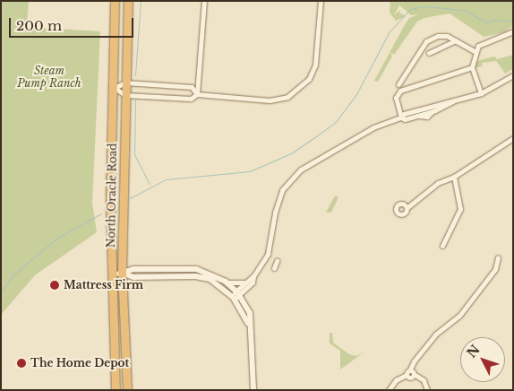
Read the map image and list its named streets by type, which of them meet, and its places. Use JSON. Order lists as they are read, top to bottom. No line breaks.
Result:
{"streets":{"highway":["North Oracle Road"]},"parks":["Steam Pump Ranch"],"places":["Mattress Firm","The Home Depot"],"scale_bar":"200 m","north":"top left"}
